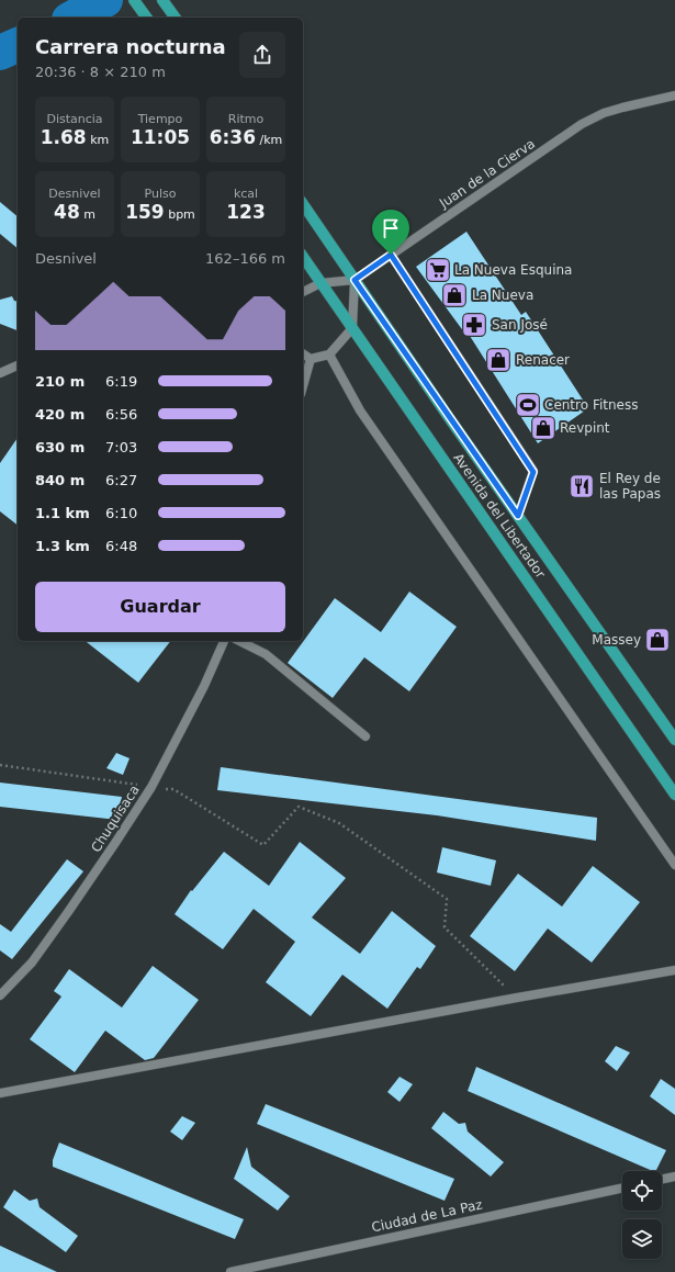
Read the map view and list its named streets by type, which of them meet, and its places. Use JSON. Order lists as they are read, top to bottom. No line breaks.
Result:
{"streets":{"main road":["Avenida del Libertador"],"street":["Juan de la Cierva","Chuquisaca","Ciudad de La Paz"]},"crossings":[["Juan de la Cierva","Avenida del Libertador"]],"places":{"supermarket":["La Nueva Esquina"],"shop":["La Nueva","Renacer","Revpint","Massey"],"pharmacy":["San José"],"sports":["Centro Fitness"],"restaurant":["El Rey de las Papas"]},"page":{"heading":["Carrera nocturna","20:36 · 8 × 210 m"],"stats":[["Distancia","1.68 km"],["Tiempo","11:05"],["Ritmo","6:36 /km"],["Desnivel","48 m"],["Pulso","159 bpm"],["kcal","123"]],"chart":["Desnivel","162–166 m"],"list":[{"name":"210 m","note":"6:19"},{"name":"420 m","note":"6:56"},{"name":"630 m","note":"7:03"},{"name":"840 m","note":"6:27"},{"name":"1.1 km","note":"6:10"},{"name":"1.3 km","note":"6:48"}],"buttons":"Guardar"}}
